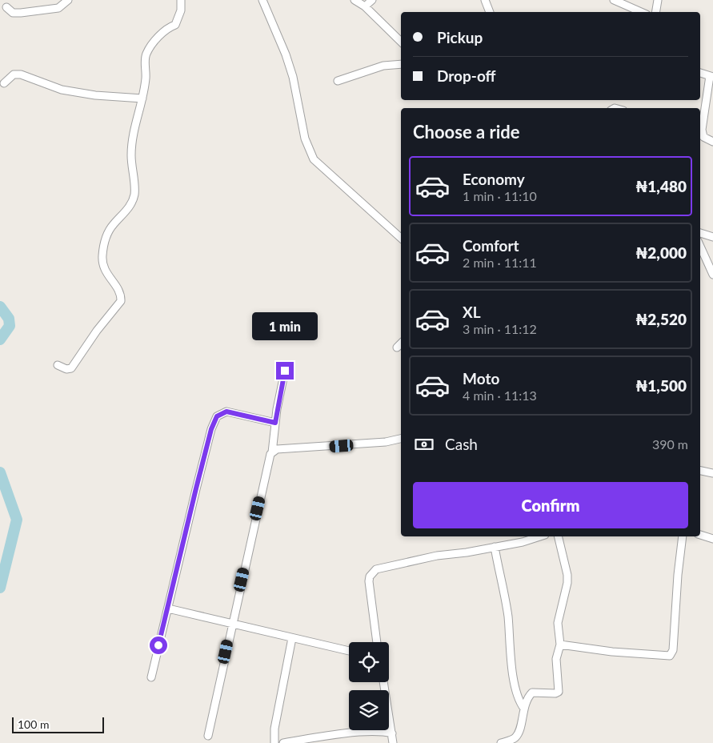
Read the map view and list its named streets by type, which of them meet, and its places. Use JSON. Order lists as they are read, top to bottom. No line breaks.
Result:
{"scale_bar":"100 m","page":{"banner":["Pickup","Drop-off"],"heading":"Choose a ride","list":[{"name":"Economy","note":"1 min · 11:10","value":"₦1,480"},{"name":"Comfort","note":"2 min · 11:11","value":"₦2,000"},{"name":"XL","note":"3 min · 11:12","value":"₦2,520"},{"name":"Moto","note":"4 min · 11:13","value":"₦1,500"}],"bubble":"1 min","pay":["Cash","390 m"],"buttons":"Confirm","scale":"100 m"}}
